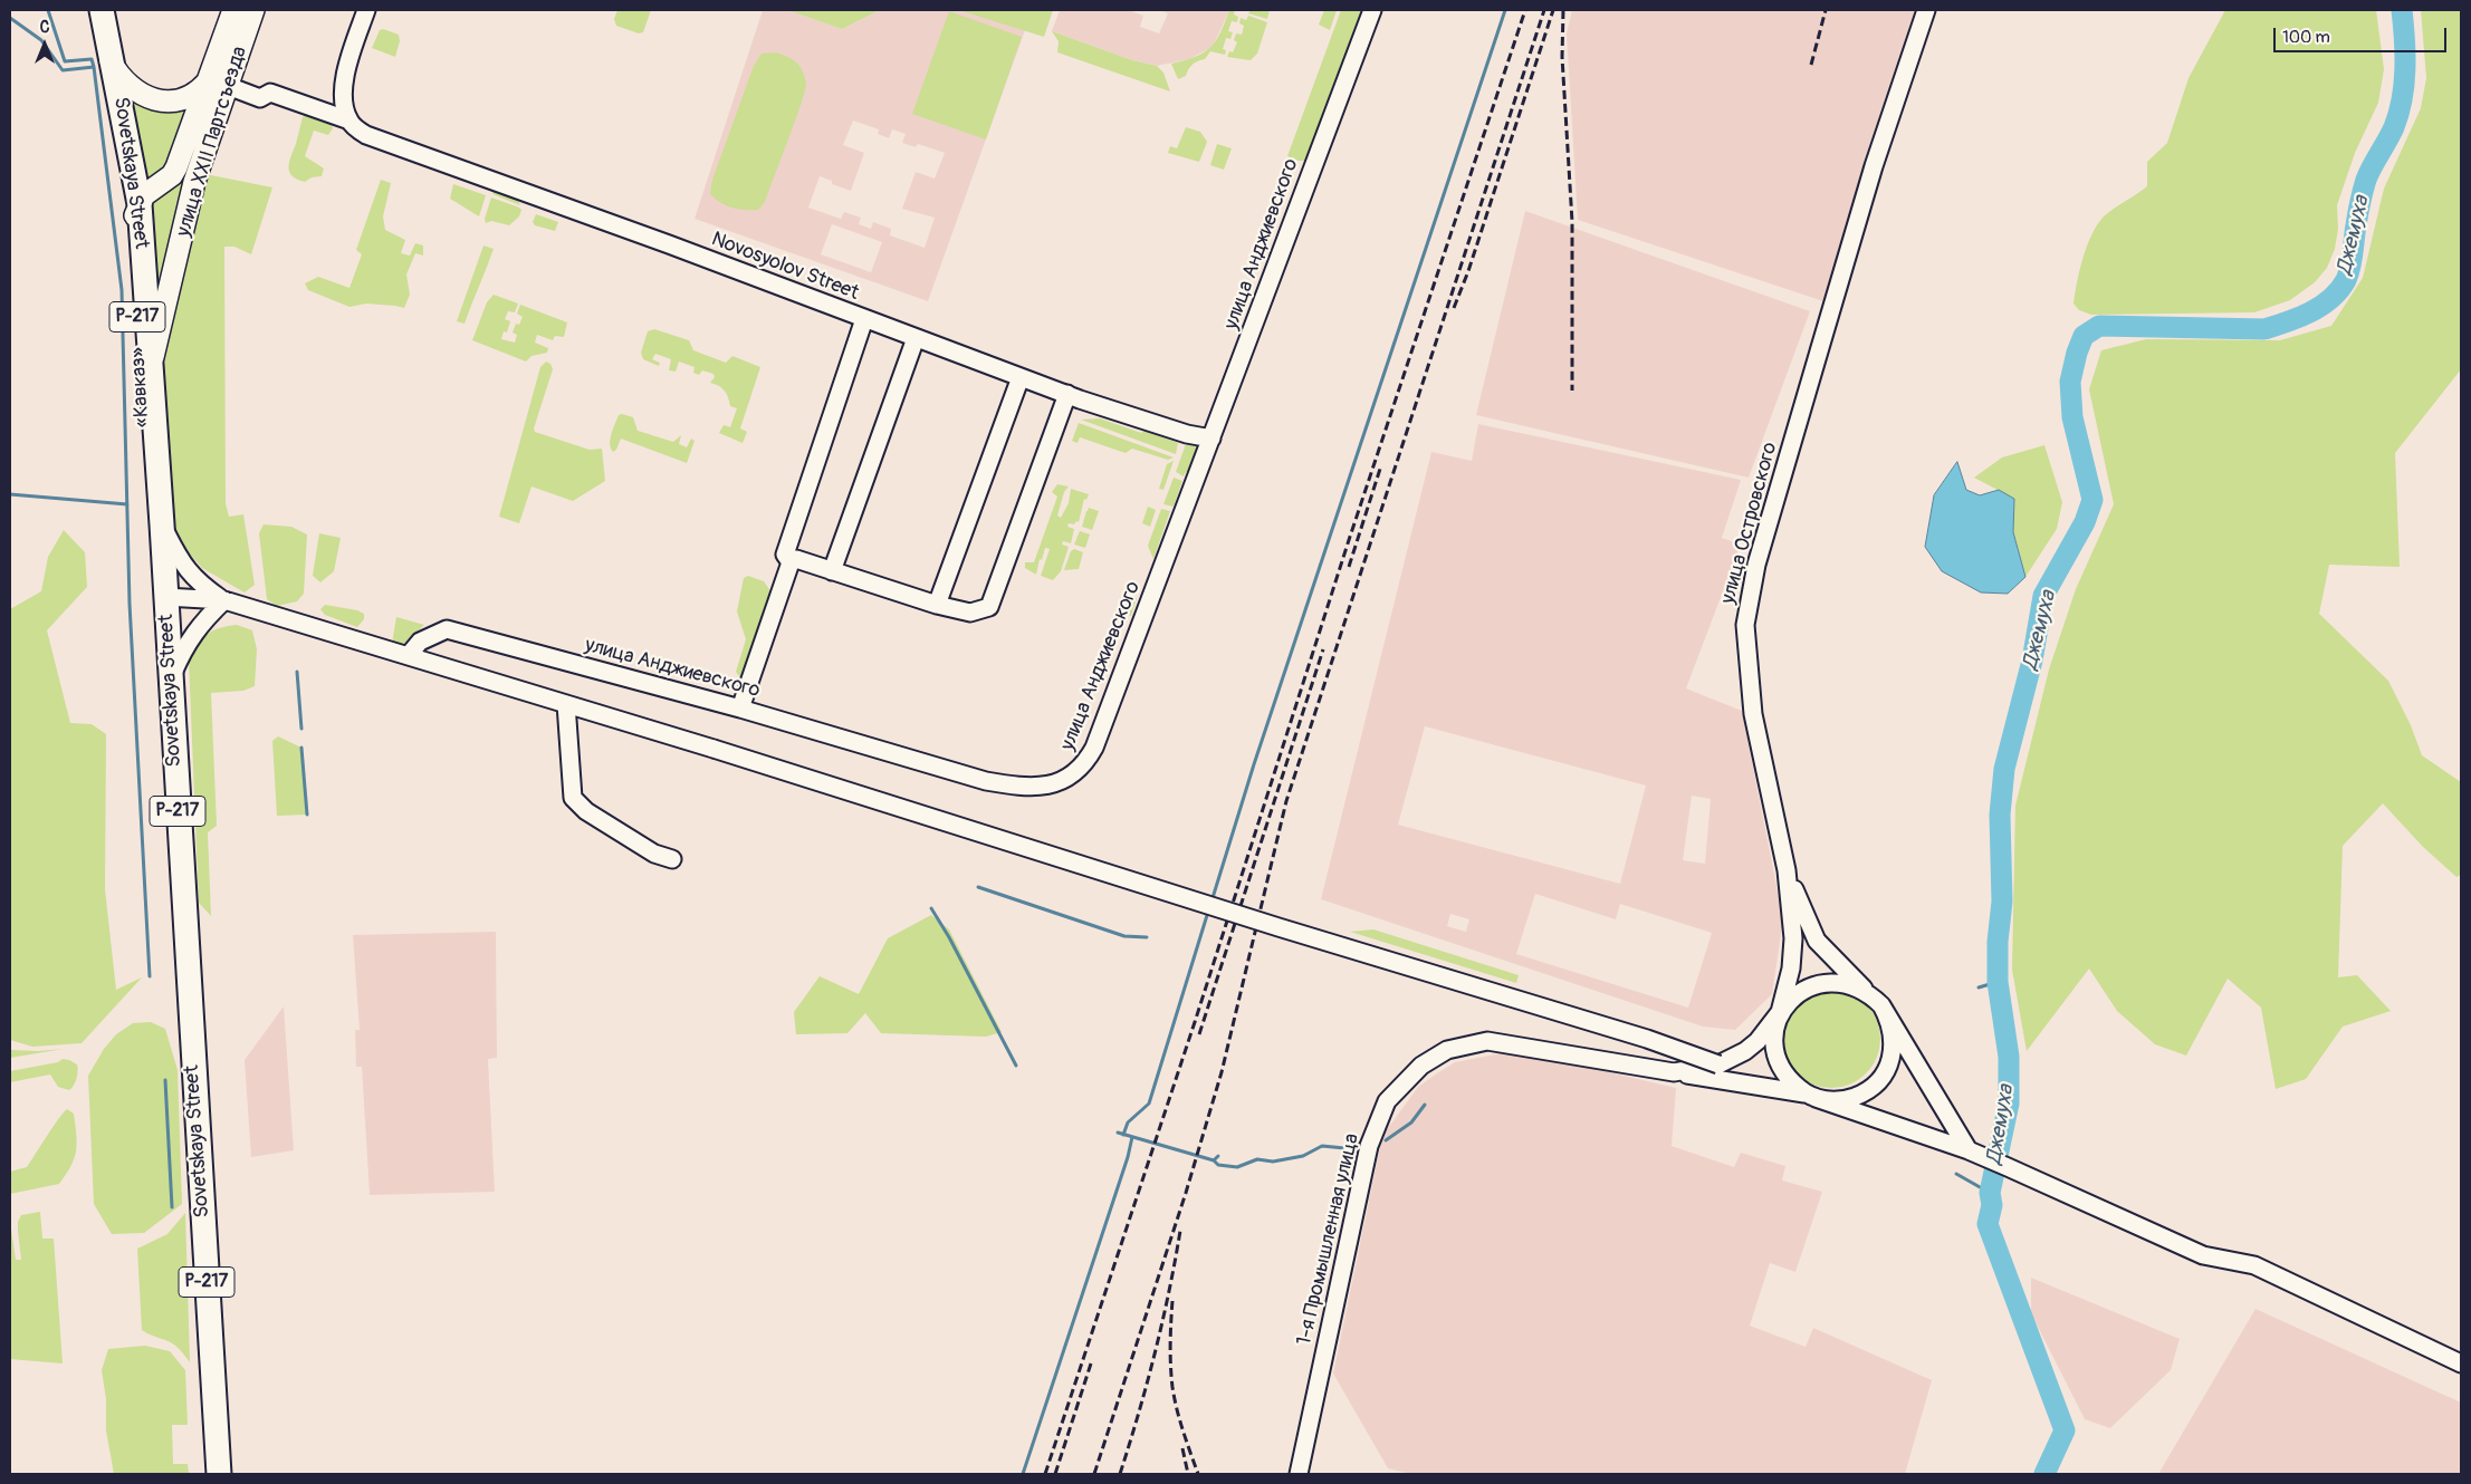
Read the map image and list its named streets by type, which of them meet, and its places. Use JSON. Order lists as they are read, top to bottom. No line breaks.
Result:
{"streets":{"highway":["Sovetskaya Street","Р-217","«Кавказ»"],"main road":["улица XXII Партсъезда"],"street":["улица Анджиевского","Novosyolov Street","улица Островского","1-я Промышленная улица"]},"crossings":[["улица XXII Партсъезда","Sovetskaya Street"],["улица XXII Партсъезда","Novosyolov Street"],["Sovetskaya Street","«Кавказ»"],["улица Анджиевского","Novosyolov Street"],["улица Островского","1-я Промышленная улица"]],"water":["Джемуха"],"scale_bar":"100 m","north":"top"}
